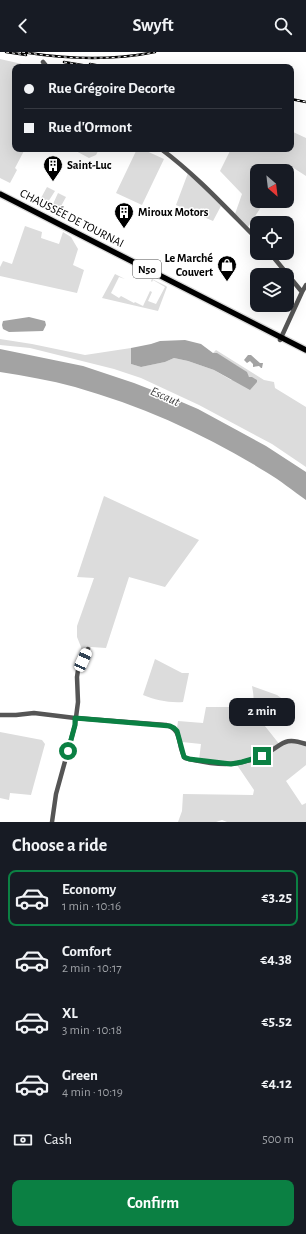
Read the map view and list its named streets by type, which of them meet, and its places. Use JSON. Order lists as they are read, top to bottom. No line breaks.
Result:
{"streets":{"main road":["CHAUSSÉE DE TOURNAI","N50"]},"water":["Escaut"],"places":{"building":["Saint-Luc","Miroux Motors"],"shop":["Le Marché Couvert"]},"north":"bottom right","page":{"header":"Swyft","banner":["Rue Grégoire Decorte","Rue d'Ormont"],"bubble":"2 min","heading":"Choose a ride","list":[{"name":"Economy","note":"1 min · 10:16","value":"€3.25"},{"name":"Comfort","note":"2 min · 10:17","value":"€4.38"},{"name":"XL","note":"3 min · 10:18","value":"€5.52"},{"name":"Green","note":"4 min · 10:19","value":"€4.12"}],"pay":["Cash","500 m"],"buttons":"Confirm"}}
